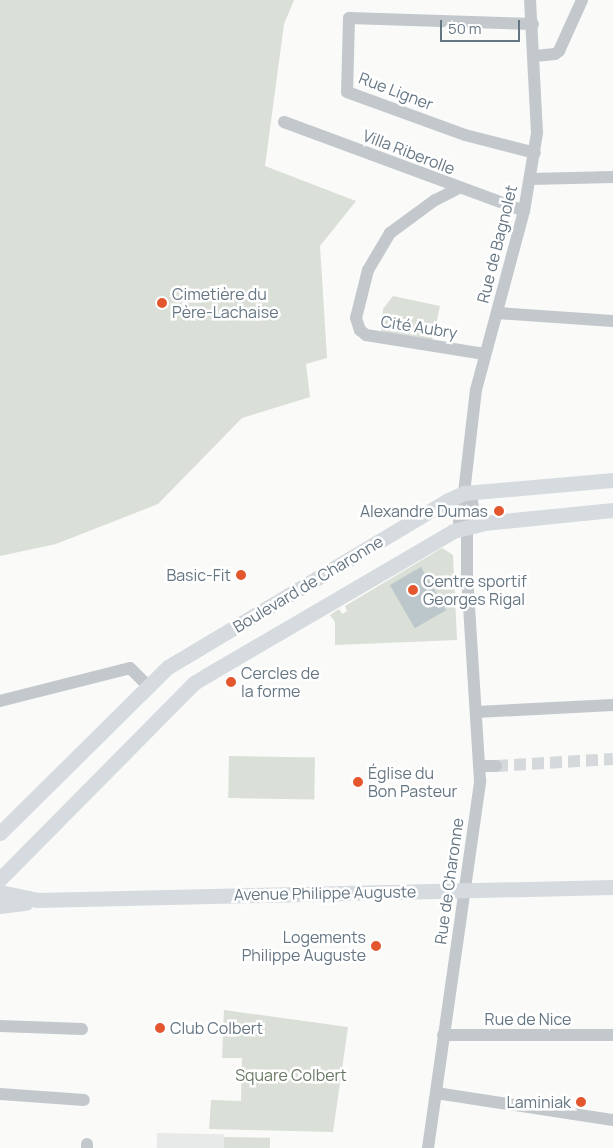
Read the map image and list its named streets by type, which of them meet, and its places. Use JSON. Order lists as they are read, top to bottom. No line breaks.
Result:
{"streets":{"main road":["Boulevard de Charonne","Avenue Philippe Auguste"],"street":["Rue Ligner","Villa Riberolle","Rue de Bagnolet","Cité Aubry","Rue de Charonne","Rue de Nice"]},"crossings":[["Rue Ligner","Rue de Bagnolet"],["Villa Riberolle","Rue de Bagnolet"],["Villa Riberolle","Cité Aubry"],["Rue de Bagnolet","Cité Aubry"],["Rue de Bagnolet","Boulevard de Charonne"],["Rue de Bagnolet","Rue de Charonne"],["Boulevard de Charonne","Rue de Charonne"],["Rue de Charonne","Avenue Philippe Auguste"],["Rue de Charonne","Rue de Nice"]],"parks":["Square Colbert"],"places":["Cimetière du Père-Lachaise","Alexandre Dumas","Basic-Fit","Centre sportif Georges Rigal","Cercles de la forme","Église du Bon Pasteur","Logements Philippe Auguste","Club Colbert","Laminiak"],"scale_bar":"50 m"}
